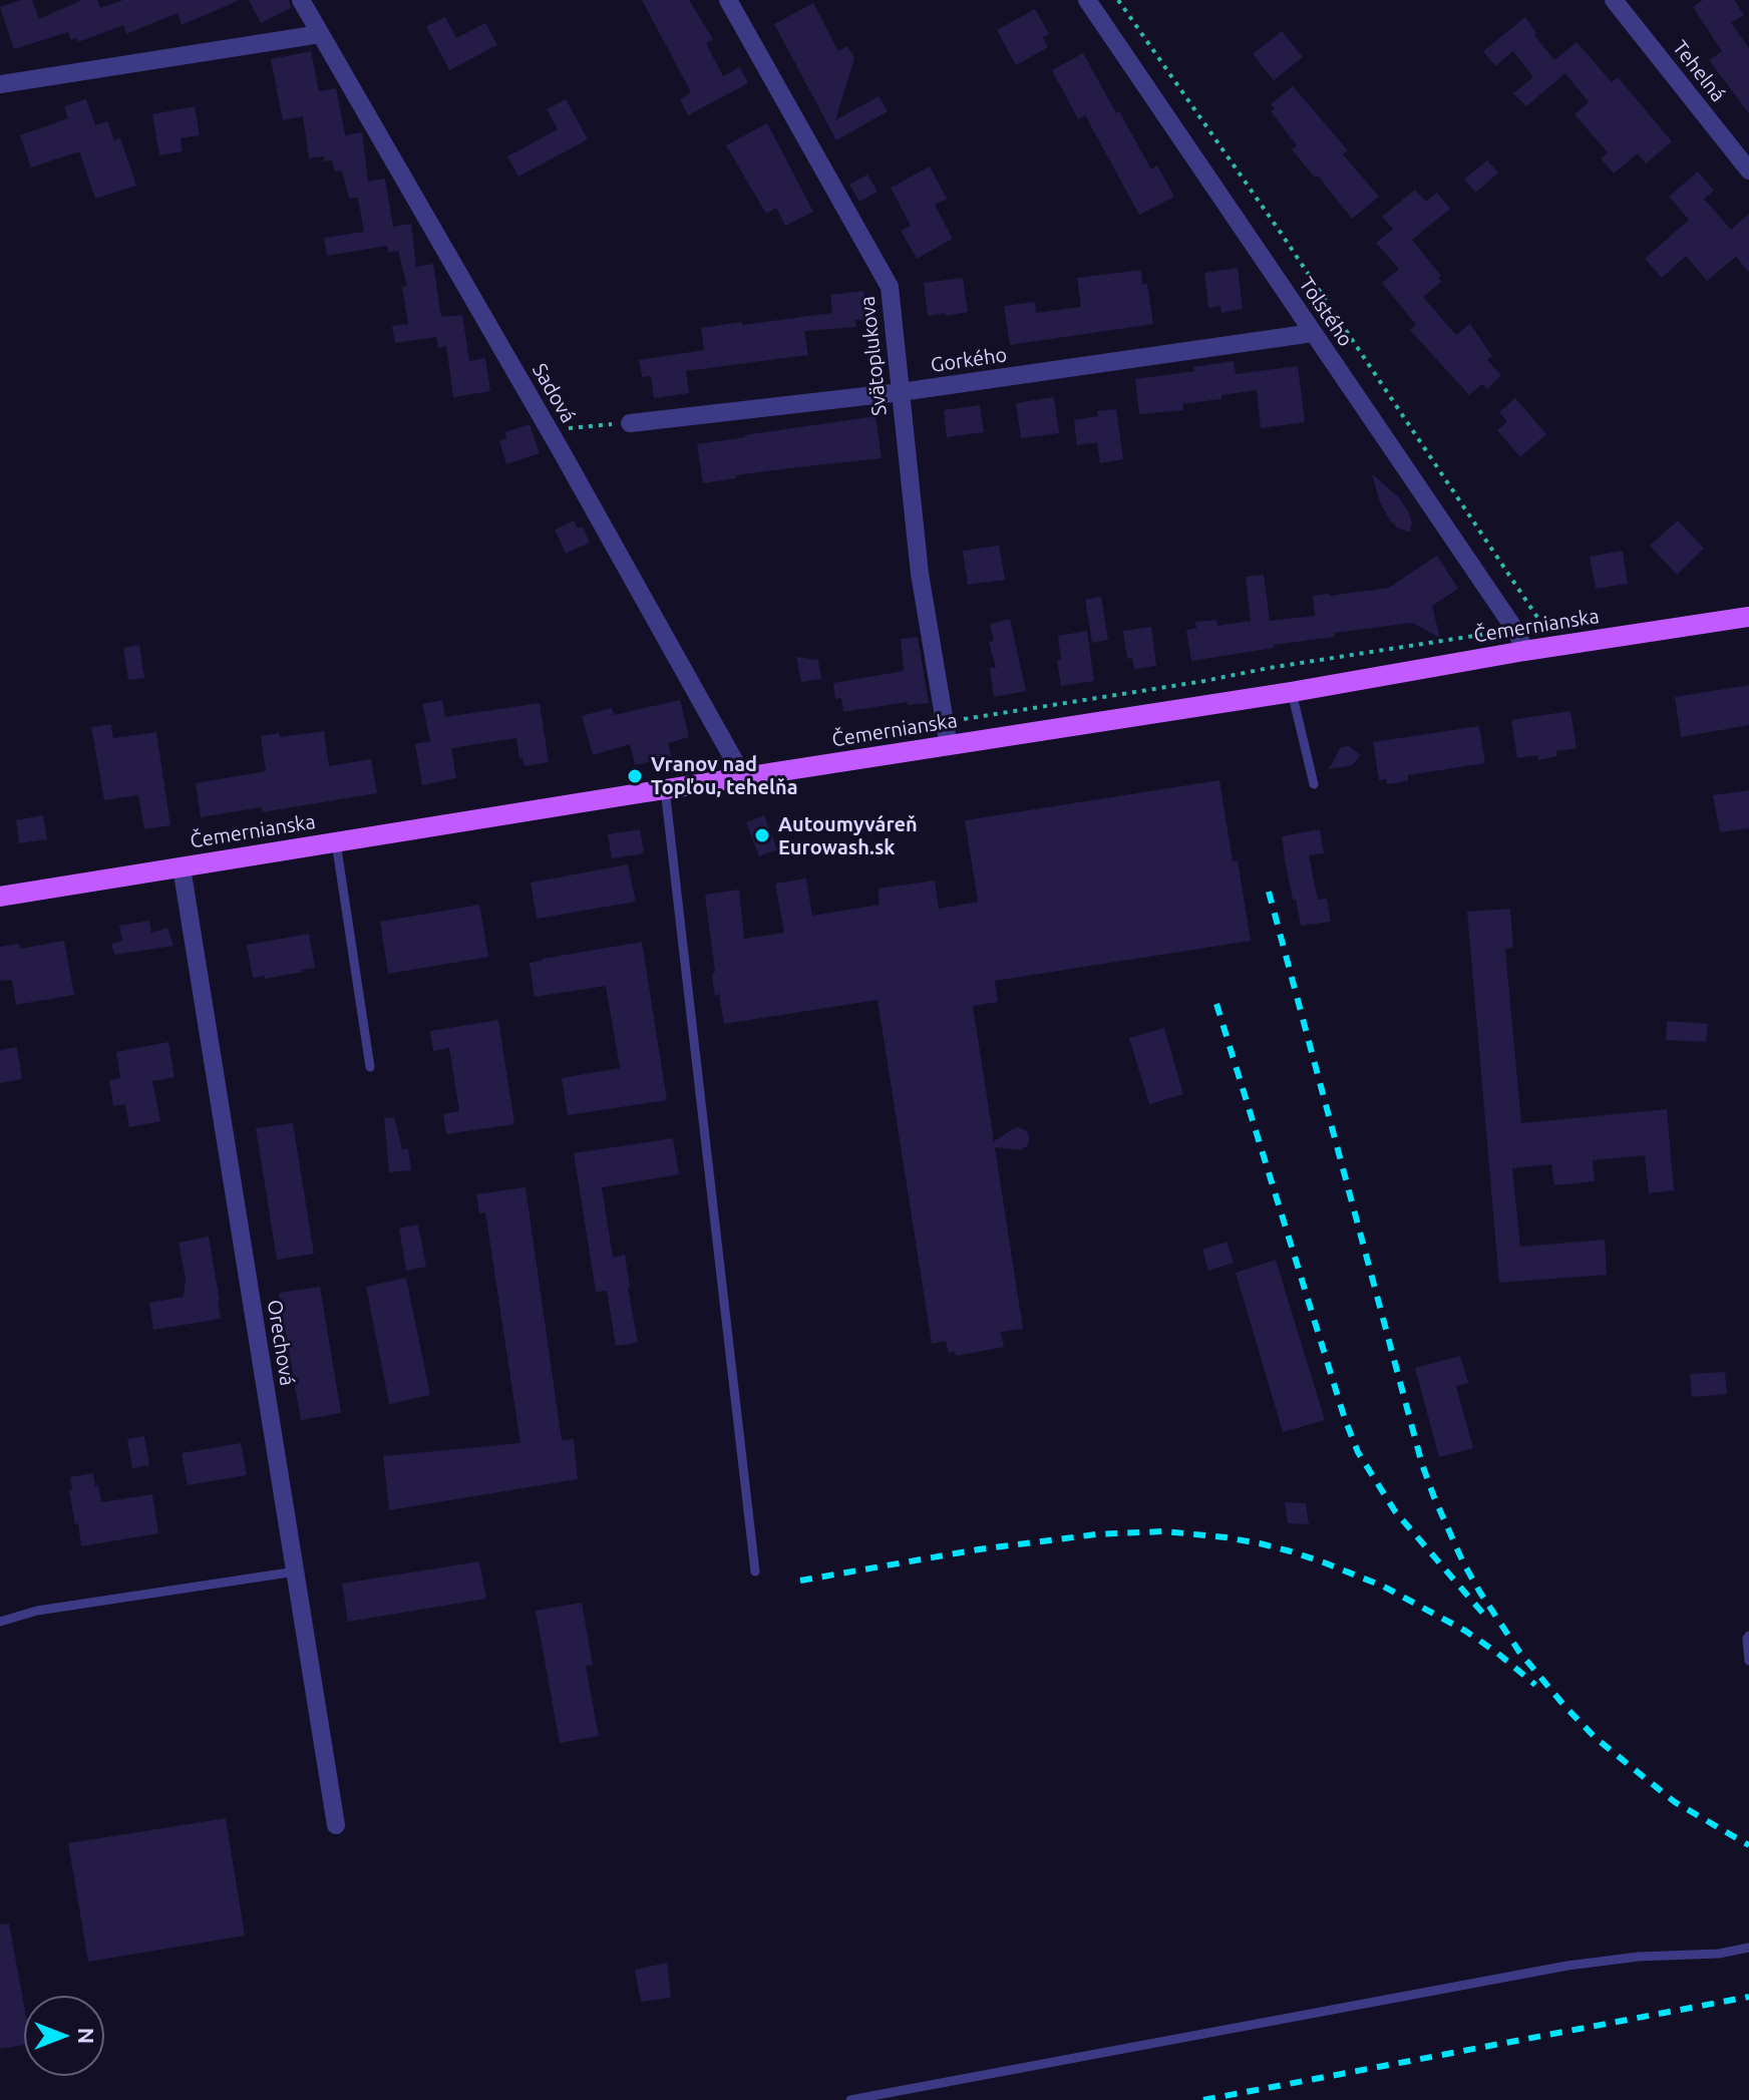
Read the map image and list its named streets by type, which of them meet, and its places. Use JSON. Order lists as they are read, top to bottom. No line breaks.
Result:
{"streets":{"main road":["Čemernianska"],"street":["Tehelná","Tolstého","Svätoplukova","Gorkého","Sadová","Orechová"]},"crossings":[["Tolstého","Gorkého"],["Tolstého","Čemernianska"],["Svätoplukova","Gorkého"],["Svätoplukova","Čemernianska"],["Sadová","Čemernianska"],["Čemernianska","Orechová"]],"places":["Vranov nad Topľou, tehelňa","Autoumyváreň Eurowash.sk"],"north":"right"}
